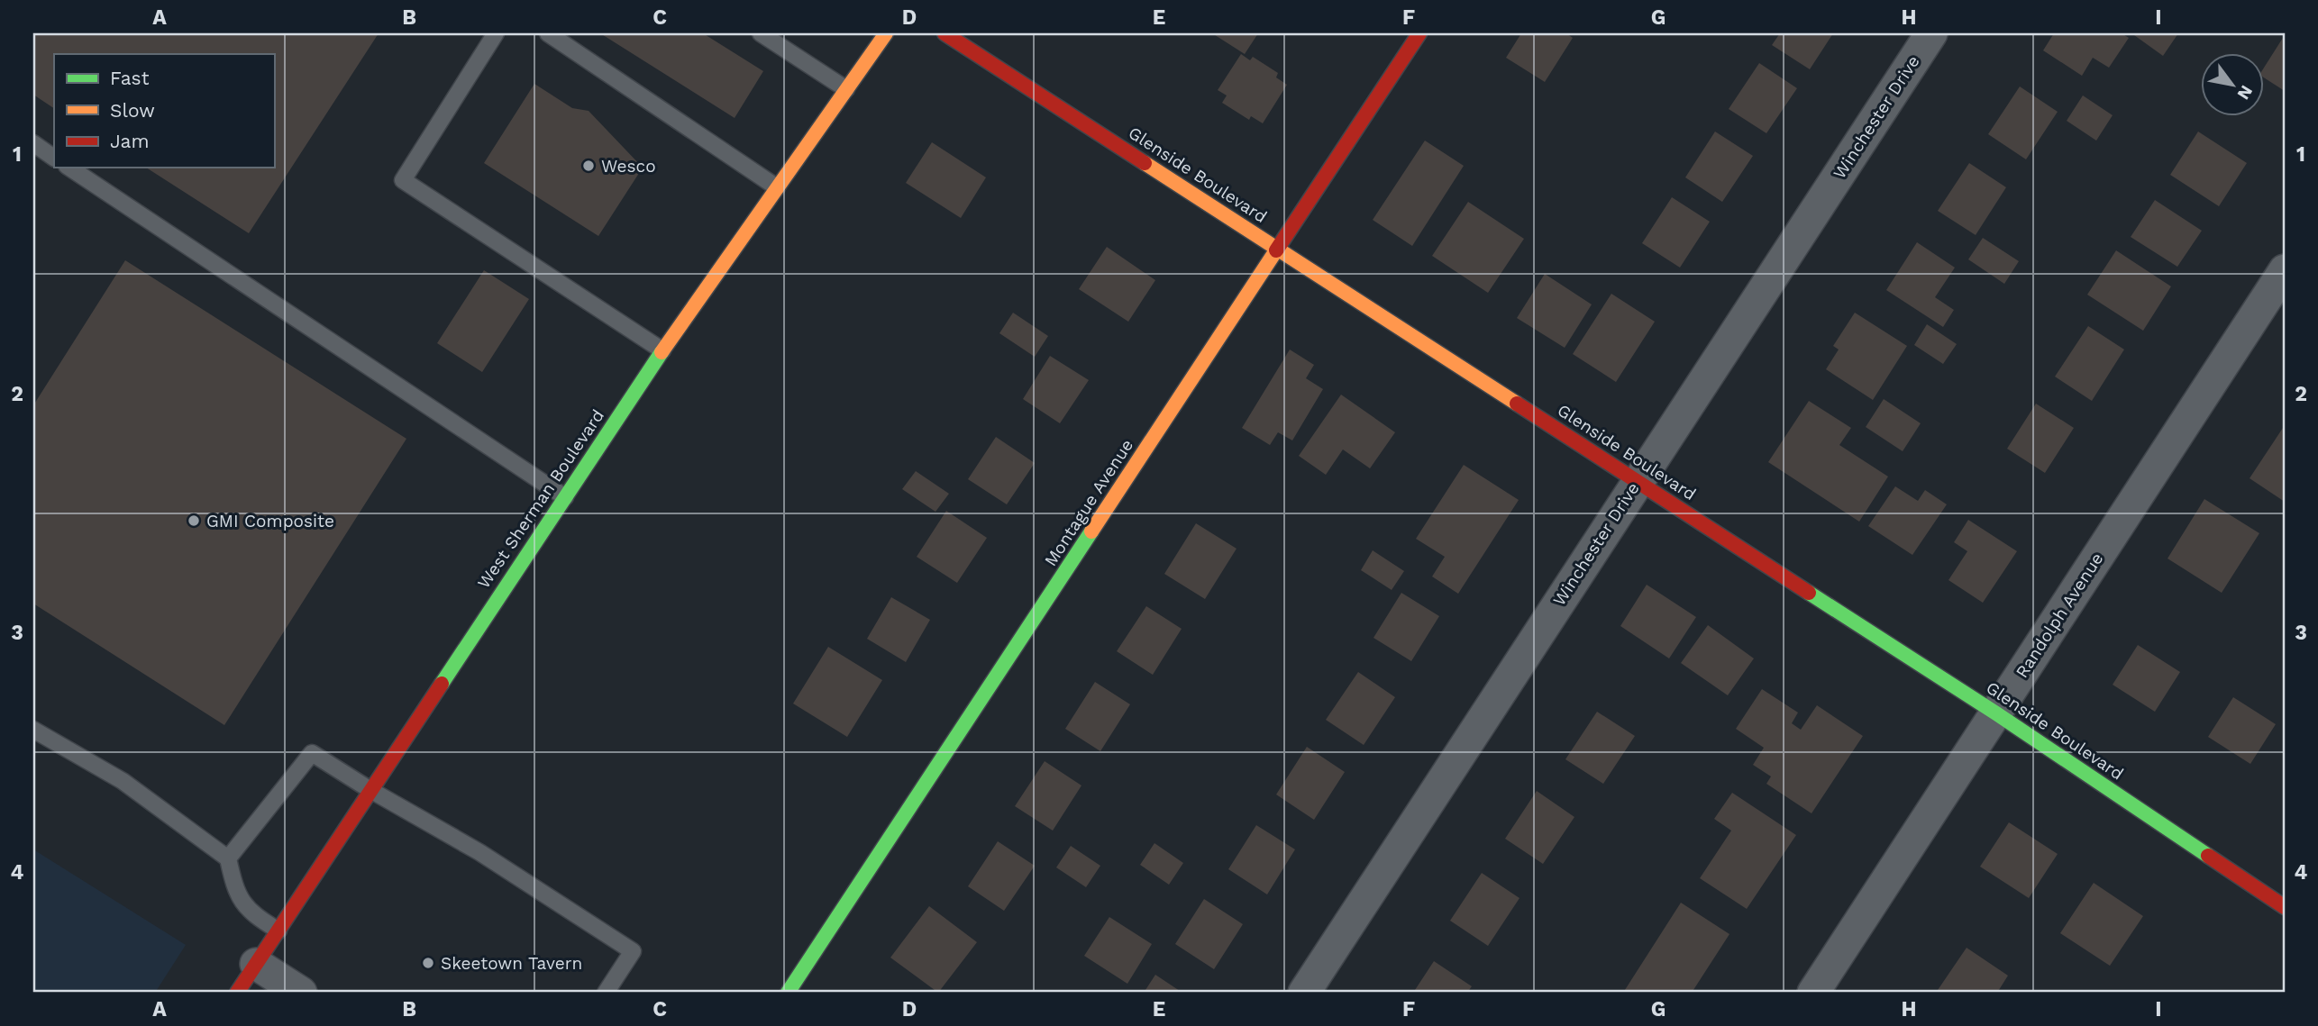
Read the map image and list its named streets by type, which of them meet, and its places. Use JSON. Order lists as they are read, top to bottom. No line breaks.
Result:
{"streets":{"street":["Winchester Drive","Glenside Boulevard","West Sherman Boulevard","Montague Avenue","Randolph Avenue"]},"crossings":[["Winchester Drive","Glenside Boulevard"],["Glenside Boulevard","Montague Avenue"],["Glenside Boulevard","Randolph Avenue"]],"places":["Wesco","GMI Composite","Skeetown Tavern"],"legend":["Fast","Slow","Jam"],"north":"bottom right","grid":{"columns":["A","B","C","D","E","F","G","H","I"],"rows":["1","2","3","4"]}}
